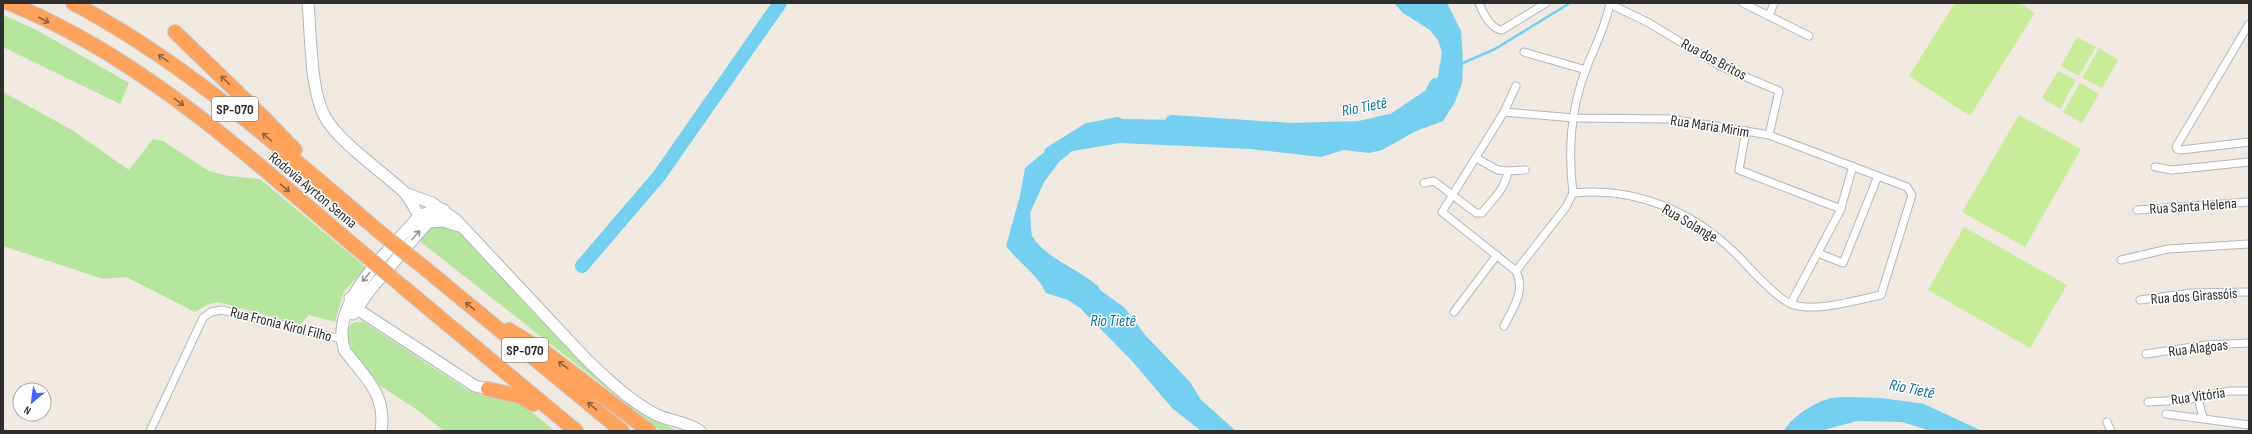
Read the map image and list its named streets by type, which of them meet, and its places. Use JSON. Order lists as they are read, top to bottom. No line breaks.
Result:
{"streets":{"highway":["SP-070","Rodovia Ayrton Senna"],"street":["Rua dos Britos","Rua Maria Mirim","Rua Santa Helena","Rua Solange","Rua dos Girassóis","Rua Fronia Kirol Filho","Rua Alagoas","Rua Vitória"]},"crossings":[["Rua dos Britos","Rua Maria Mirim"],["Rua Maria Mirim","Rua Solange"]],"water":["Rio Tietê"],"north":"bottom left"}
